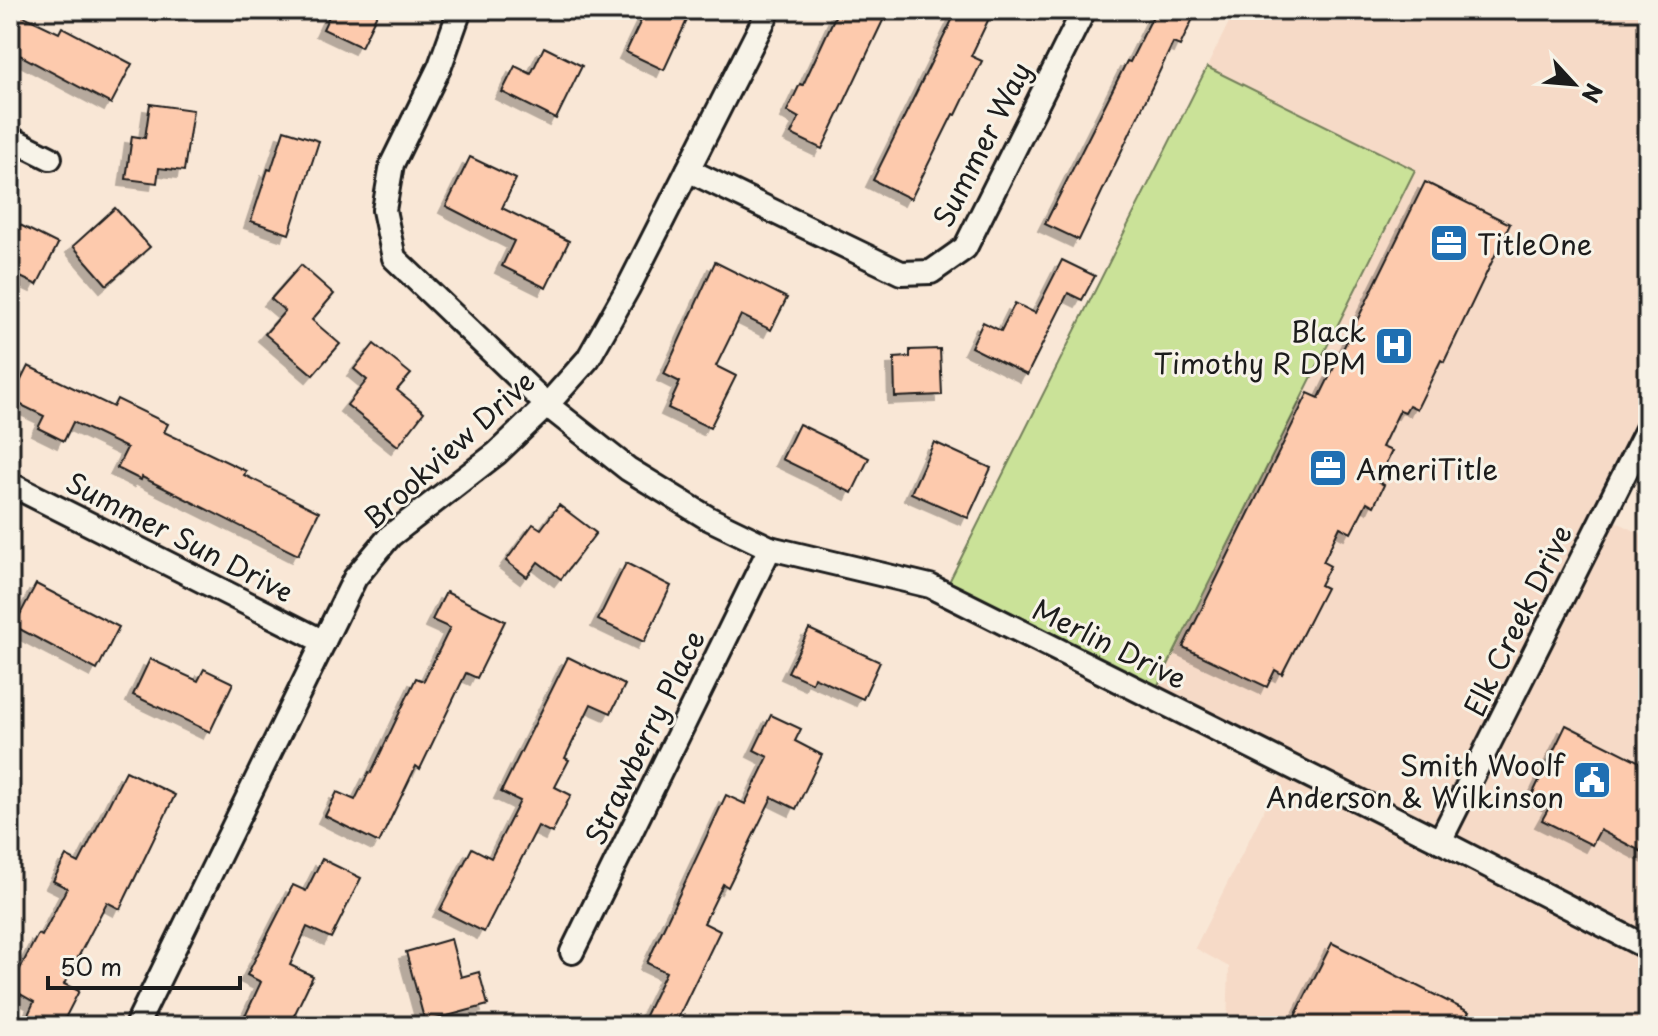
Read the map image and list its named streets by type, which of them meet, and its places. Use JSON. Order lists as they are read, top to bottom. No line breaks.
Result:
{"streets":{"street":["Summer Way","Brookview Drive","Summer Sun Drive","Elk Creek Drive","Merlin Drive","Strawberry Place"]},"crossings":[["Summer Way","Brookview Drive"],["Brookview Drive","Summer Sun Drive"],["Brookview Drive","Merlin Drive"],["Elk Creek Drive","Merlin Drive"],["Merlin Drive","Strawberry Place"]],"places":{"office":["TitleOne","AmeriTitle"],"hospital":["Black Timothy R DPM"],"public building":["Smith Woolf Anderson & Wilkinson"]},"scale_bar":"50 m","north":"bottom right"}
